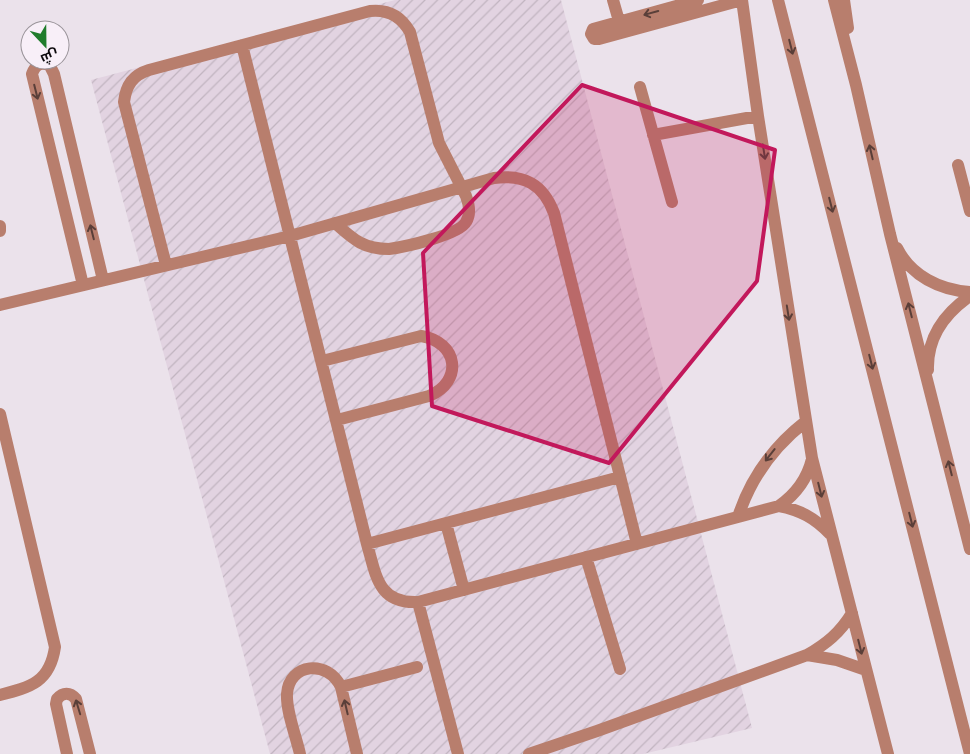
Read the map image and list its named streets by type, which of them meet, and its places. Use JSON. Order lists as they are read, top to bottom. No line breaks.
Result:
{"north":"bottom"}
